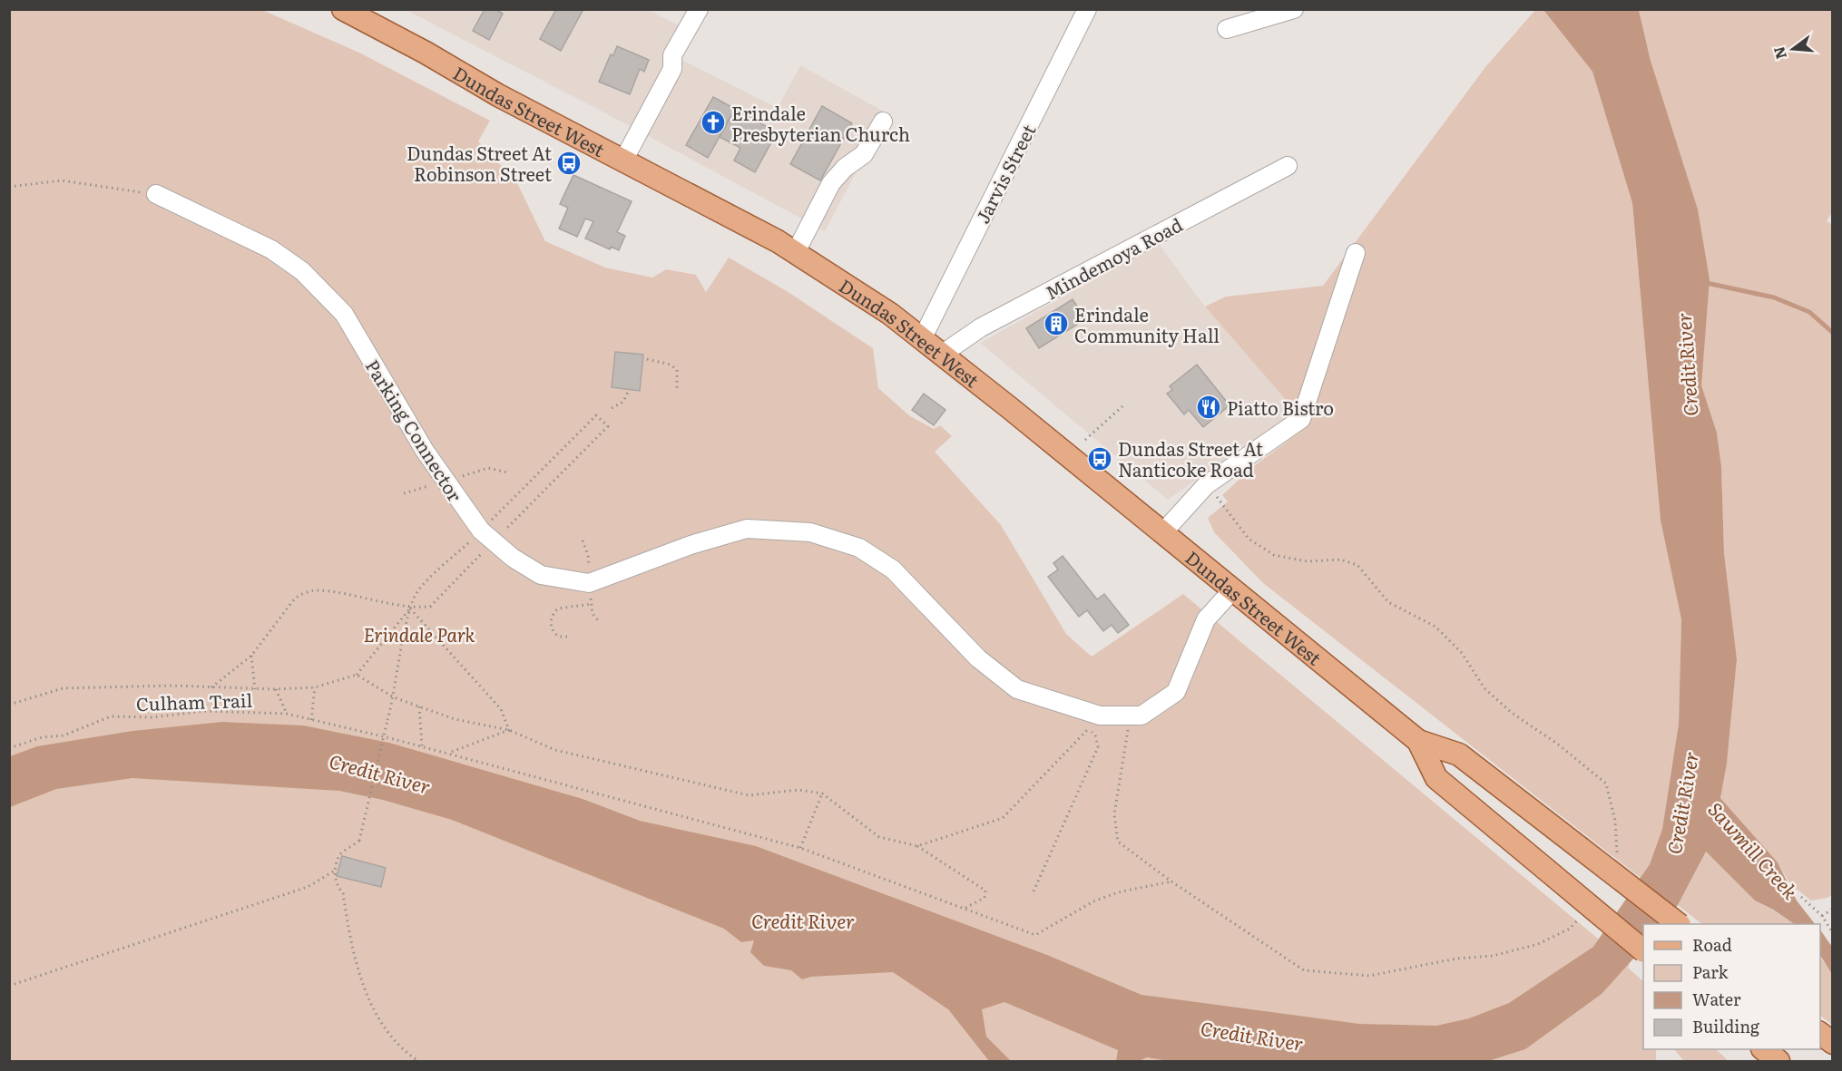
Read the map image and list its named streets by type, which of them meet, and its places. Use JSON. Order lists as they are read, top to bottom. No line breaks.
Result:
{"streets":{"main road":["Dundas Street West"],"street":["Jarvis Street","Mindemoya Road","Parking Connector"],"path":["Culham Trail"]},"crossings":[["Dundas Street West","Jarvis Street"],["Dundas Street West","Mindemoya Road"]],"water":["Credit River","Sawmill Creek"],"parks":["Erindale Park"],"places":{"church":["Erindale Presbyterian Church"],"bus stop":["Dundas Street At Robinson Street","Dundas Street At Nanticoke Road"],"building":["Erindale Community Hall"],"restaurant":["Piatto Bistro"]},"legend":["Road","Park","Water","Building"],"north":"left"}
